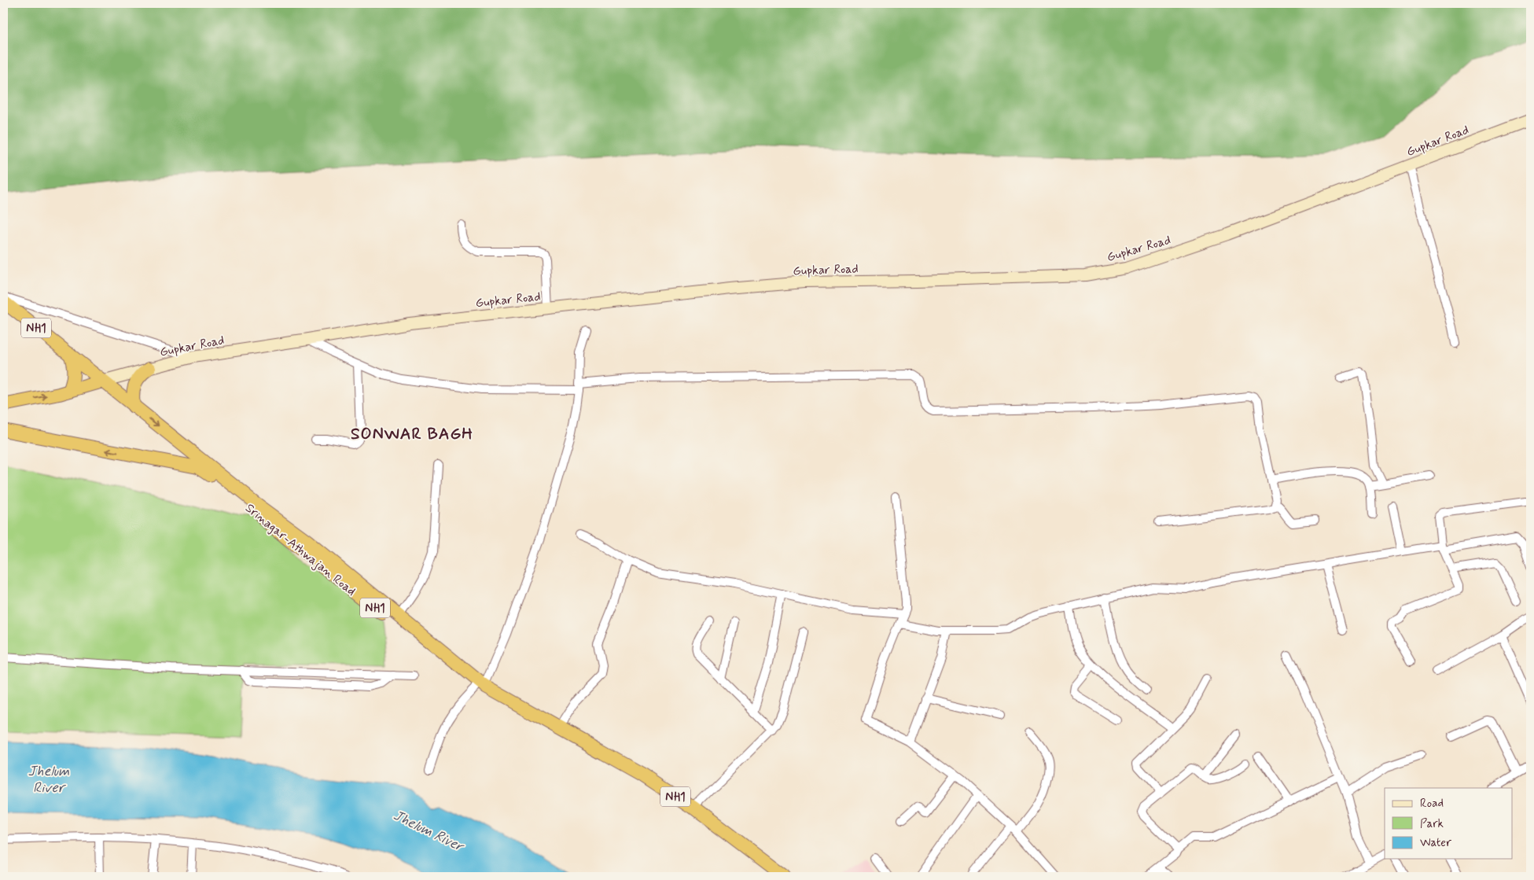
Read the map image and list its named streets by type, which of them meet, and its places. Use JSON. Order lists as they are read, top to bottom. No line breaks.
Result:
{"streets":{"highway":["NH1","Srinagar-Athwajan Road"],"main road":["Gupkar Road"]},"crossings":[["Gupkar Road","NH1"],["NH1","Srinagar-Athwajan Road"]],"districts":["SONWAR BAGH"],"water":["Jhelum River"],"legend":["Road","Park","Water"]}
